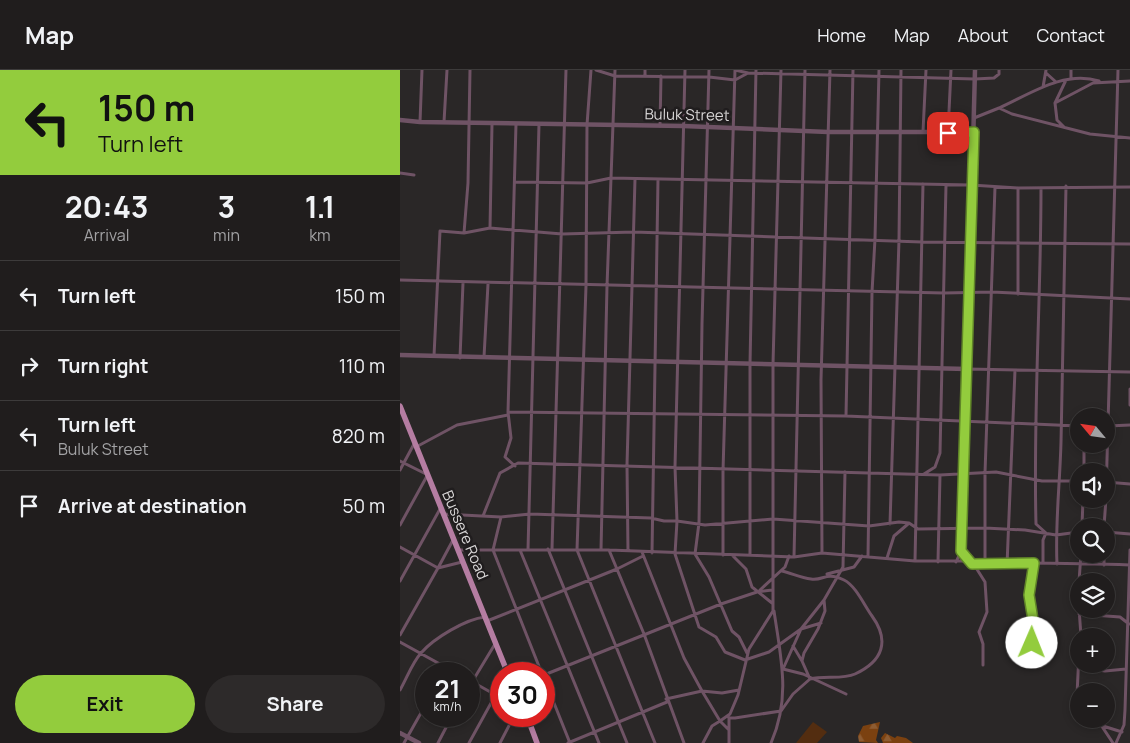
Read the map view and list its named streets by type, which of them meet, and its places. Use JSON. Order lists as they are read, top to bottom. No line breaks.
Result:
{"streets":{"main road":["Bussere Road"],"street":["Buluk Street"]},"north":"top left","page":{"header":"Map","nav":["Home","Map","About","Contact"],"turn":["150 m","Turn left"],"eta":["20:43","Arrival","3","min","1.1","km"],"list":[{"name":"Turn left","value":"150 m"},{"name":"Turn right","value":"110 m"},{"name":"Turn left","note":"Buluk Street","value":"820 m"},{"name":"Arrive at destination","value":"50 m"}],"map_buttons":["+","−"],"speed":"21 km/h","limit":"30","buttons":["Exit","Share"]}}
